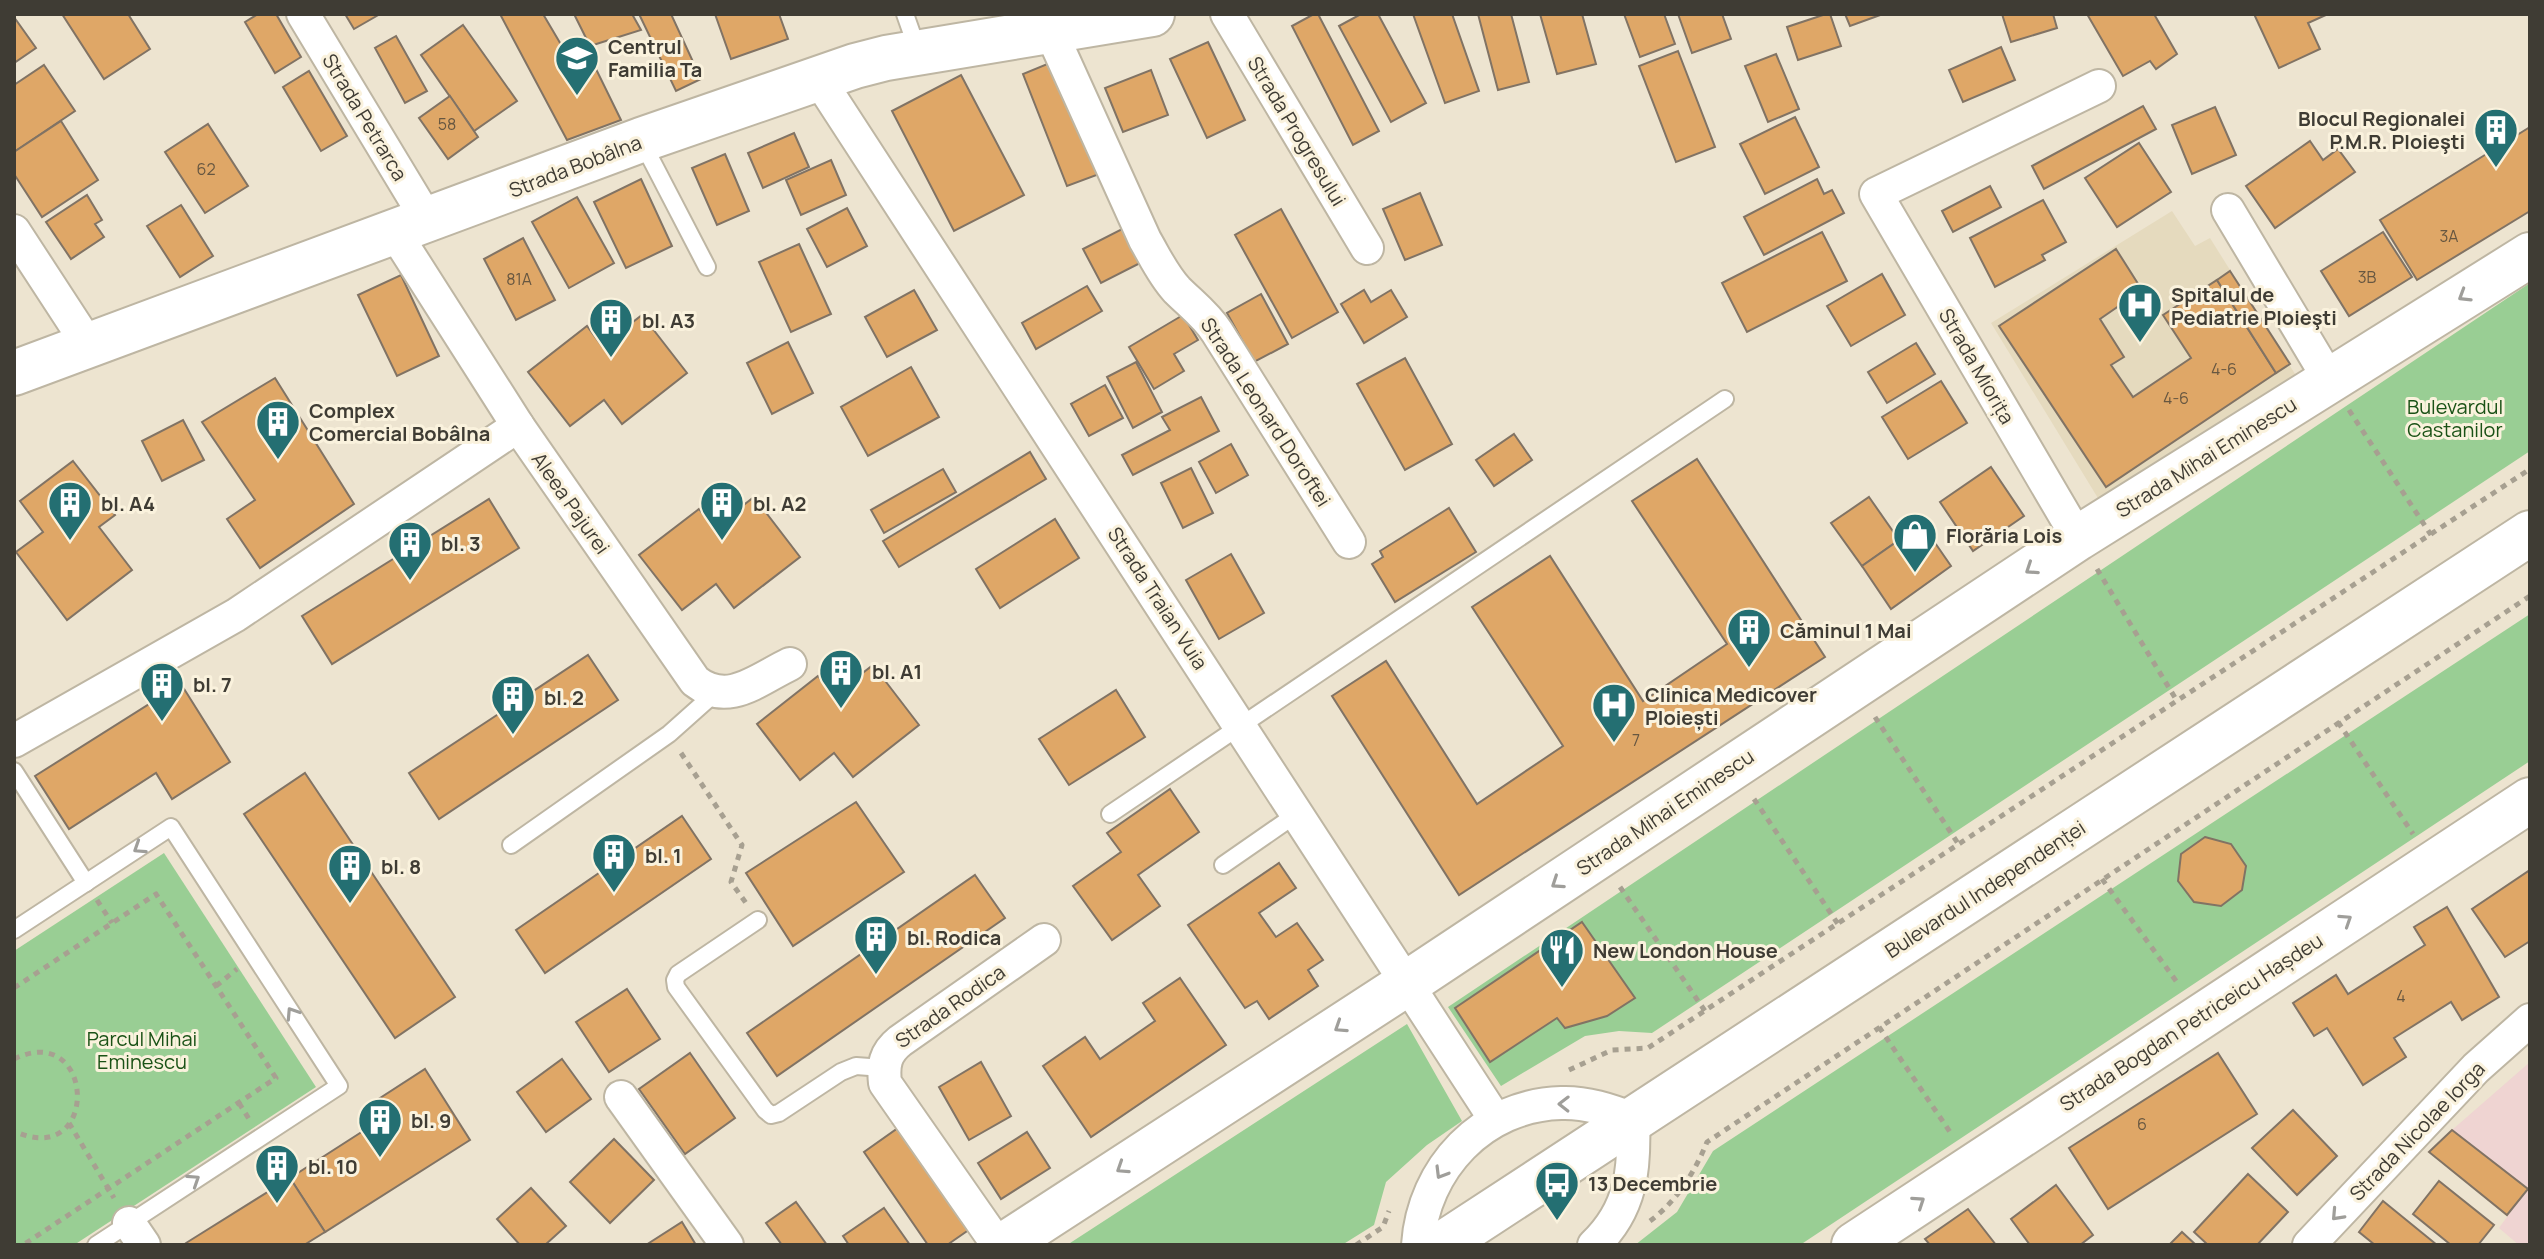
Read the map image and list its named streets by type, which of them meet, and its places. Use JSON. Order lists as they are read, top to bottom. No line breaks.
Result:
{"streets":{"street":["Strada Petrarca","Strada Progresului","Strada Bobâlna","Strada Miorița","Strada Leonard Doroftei","Strada Mihai Eminescu","Aleea Pajurei","Strada Traian Vuia","Bulevardul Independenței","Strada Rodica","Strada Bogdan Petriceicu Hașdeu","Strada Nicolae Iorga"]},"crossings":[["Strada Petrarca","Strada Bobâlna"],["Strada Petrarca","Aleea Pajurei"],["Strada Bobâlna","Strada Leonard Doroftei"],["Strada Bobâlna","Aleea Pajurei"],["Strada Bobâlna","Strada Traian Vuia"],["Strada Miorița","Strada Mihai Eminescu"],["Strada Mihai Eminescu","Strada Traian Vuia"]],"one_way":["Strada Mihai Eminescu","Strada Bogdan Petriceicu Hașdeu","Strada Nicolae Iorga"],"parks":["Bulevardul Castanilor","Parcul Mihai Eminescu"],"places":{"school or university":["Centrul Familia Ta"],"building":["Blocul Regionalei P.M.R. Ploieşti","bl. A3","Complex Comercial Bobâlna","bl. A4","bl. A2","bl. 3","Căminul 1 Mai","bl. A1","bl. 7","bl. 2","bl. 1","bl. 8","bl. Rodica","bl. 9","bl. 10"],"hospital":["Spitalul de Pediatrie Ploieşti","Clinica Medicover Ploiești"],"shop":["Florăria Lois"],"restaurant":["New London House"],"bus stop":["13 Decembrie"]},"house_numbers":["58","62","3A","3B","81A","4-6","4-6","7","4","6"]}
